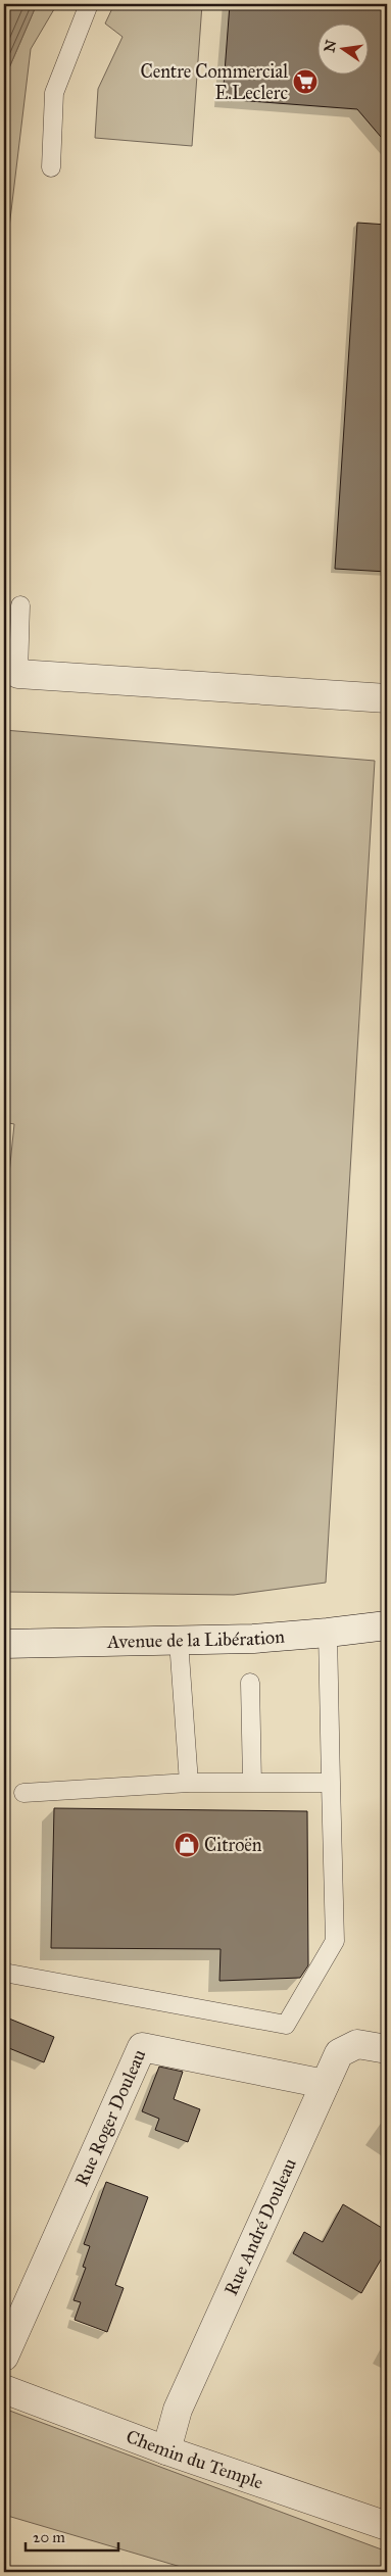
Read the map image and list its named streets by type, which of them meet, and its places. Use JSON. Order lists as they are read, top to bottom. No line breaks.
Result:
{"streets":{"street":["Avenue de la Libération","Rue Roger Douleau","Rue André Douleau","Chemin du Temple"]},"crossings":[["Rue Roger Douleau","Rue André Douleau"],["Rue André Douleau","Chemin du Temple"]],"places":{"supermarket":["Centre Commercial E.Leclerc"],"shop":["Citroën"]},"scale_bar":"20 m","north":"left"}
